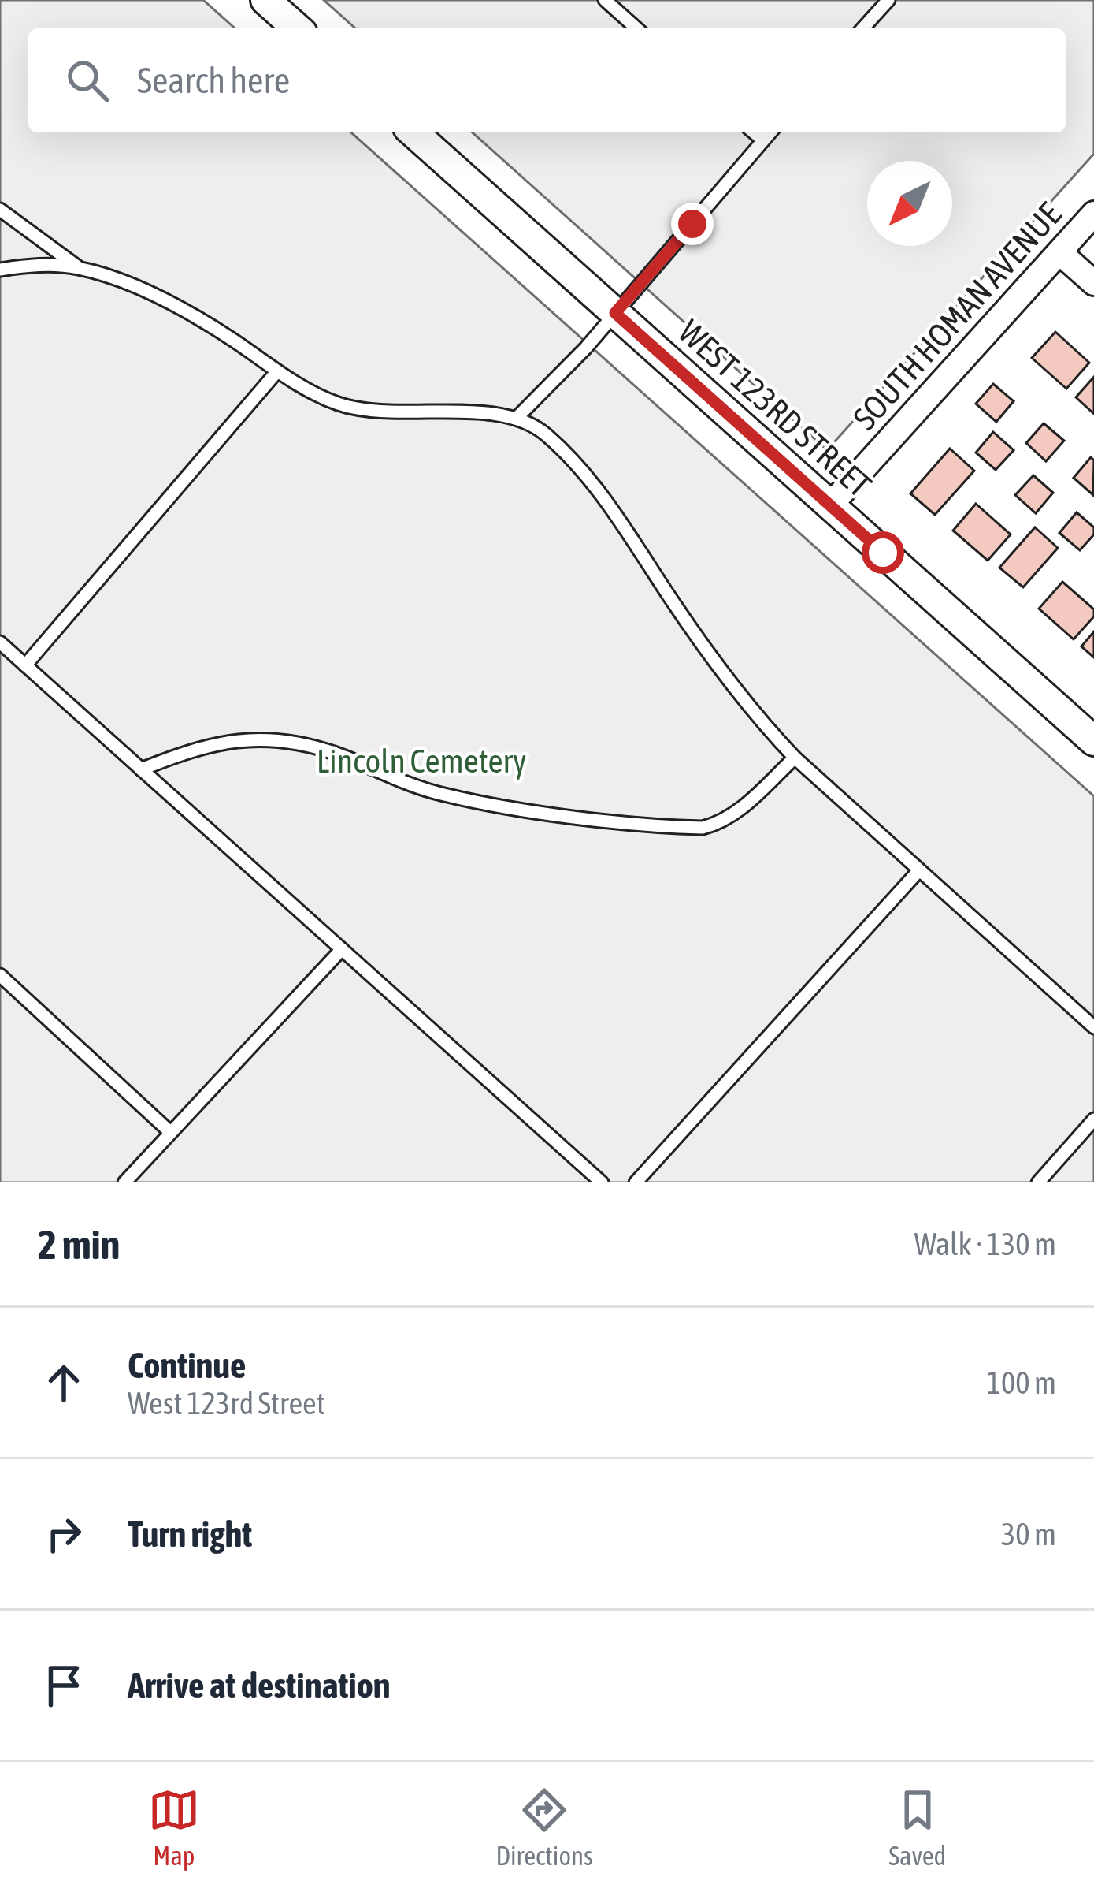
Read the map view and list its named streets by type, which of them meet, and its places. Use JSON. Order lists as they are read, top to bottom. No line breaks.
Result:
{"streets":{"street":["SOUTH HOMAN AVENUE","WEST 123RD STREET"]},"crossings":[["SOUTH HOMAN AVENUE","WEST 123RD STREET"]],"parks":["Lincoln Cemetery"],"north":"bottom left","page":{"search":"Search here","heading":["2 min","Walk · 130 m"],"list":[["Continue","West 123rd Street","100 m"],["Turn right","30 m"],"Arrive at destination"],"nav":["Map","Directions","Saved"]}}
